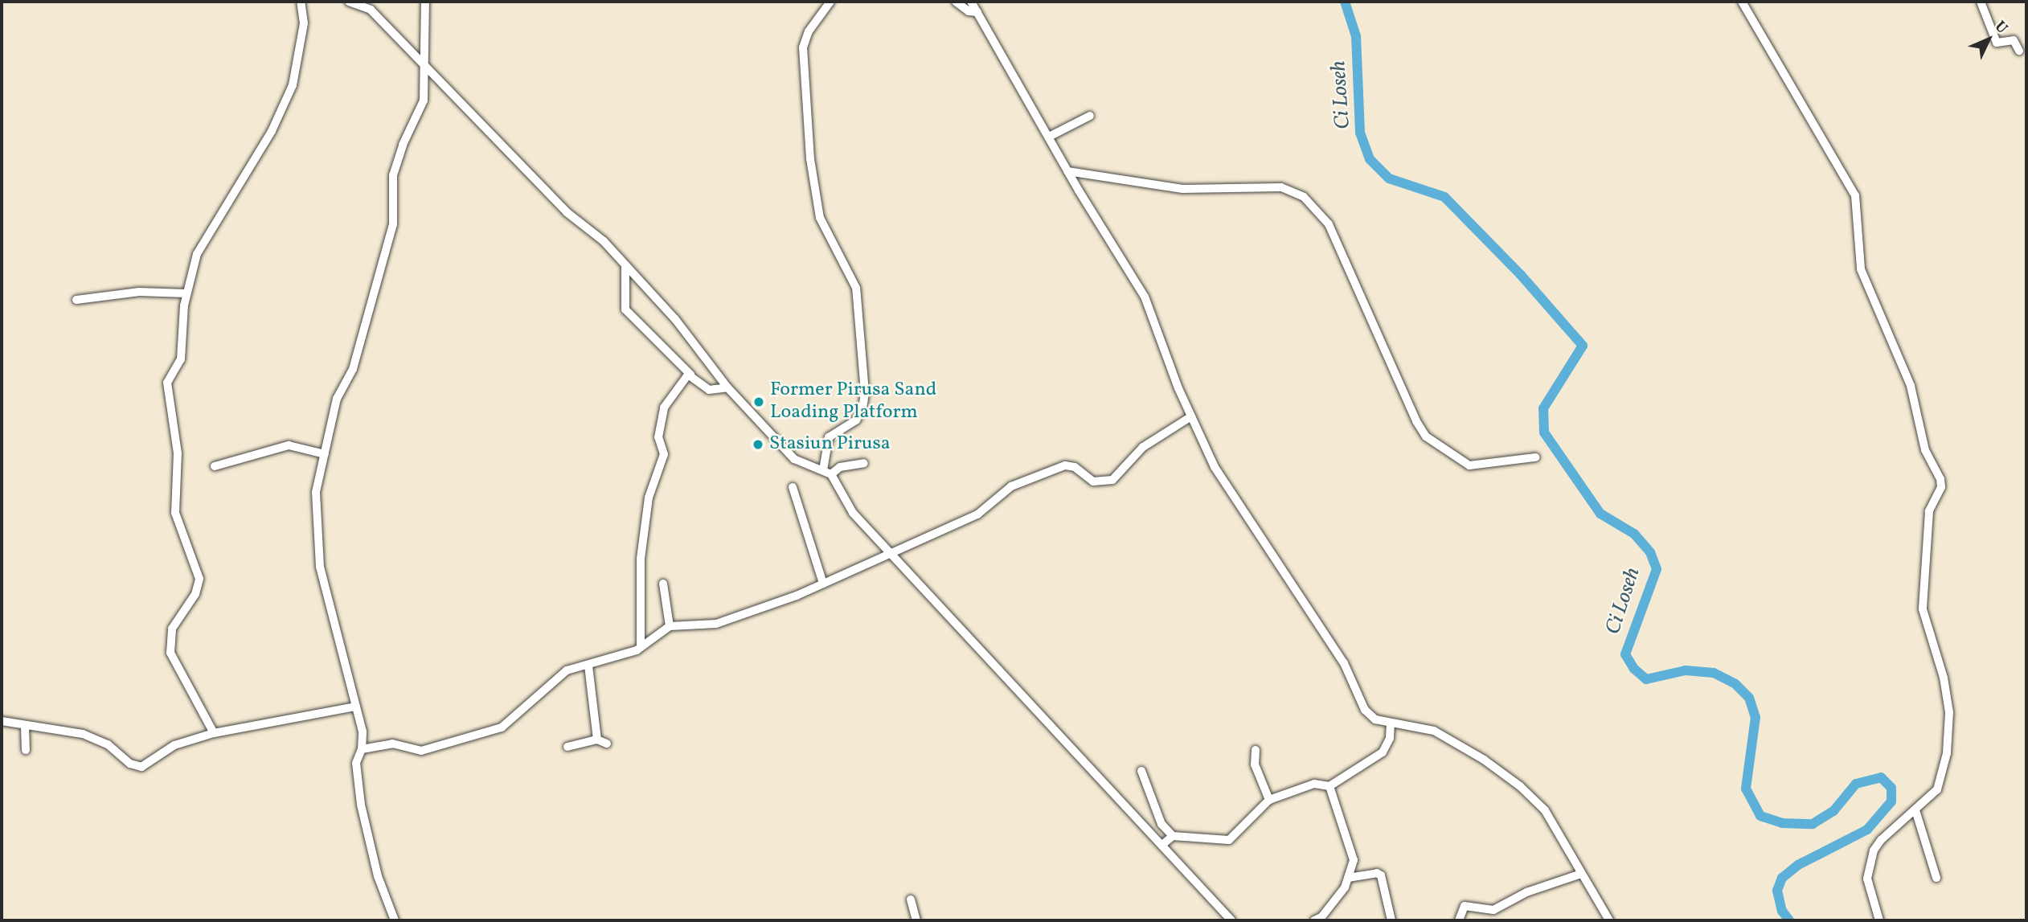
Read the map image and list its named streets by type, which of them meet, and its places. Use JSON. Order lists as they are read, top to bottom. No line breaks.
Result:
{"water":["Ci Loseh"],"places":["Former Pirusa Sand Loading Platform","Stasiun Pirusa"],"north":"top right"}
